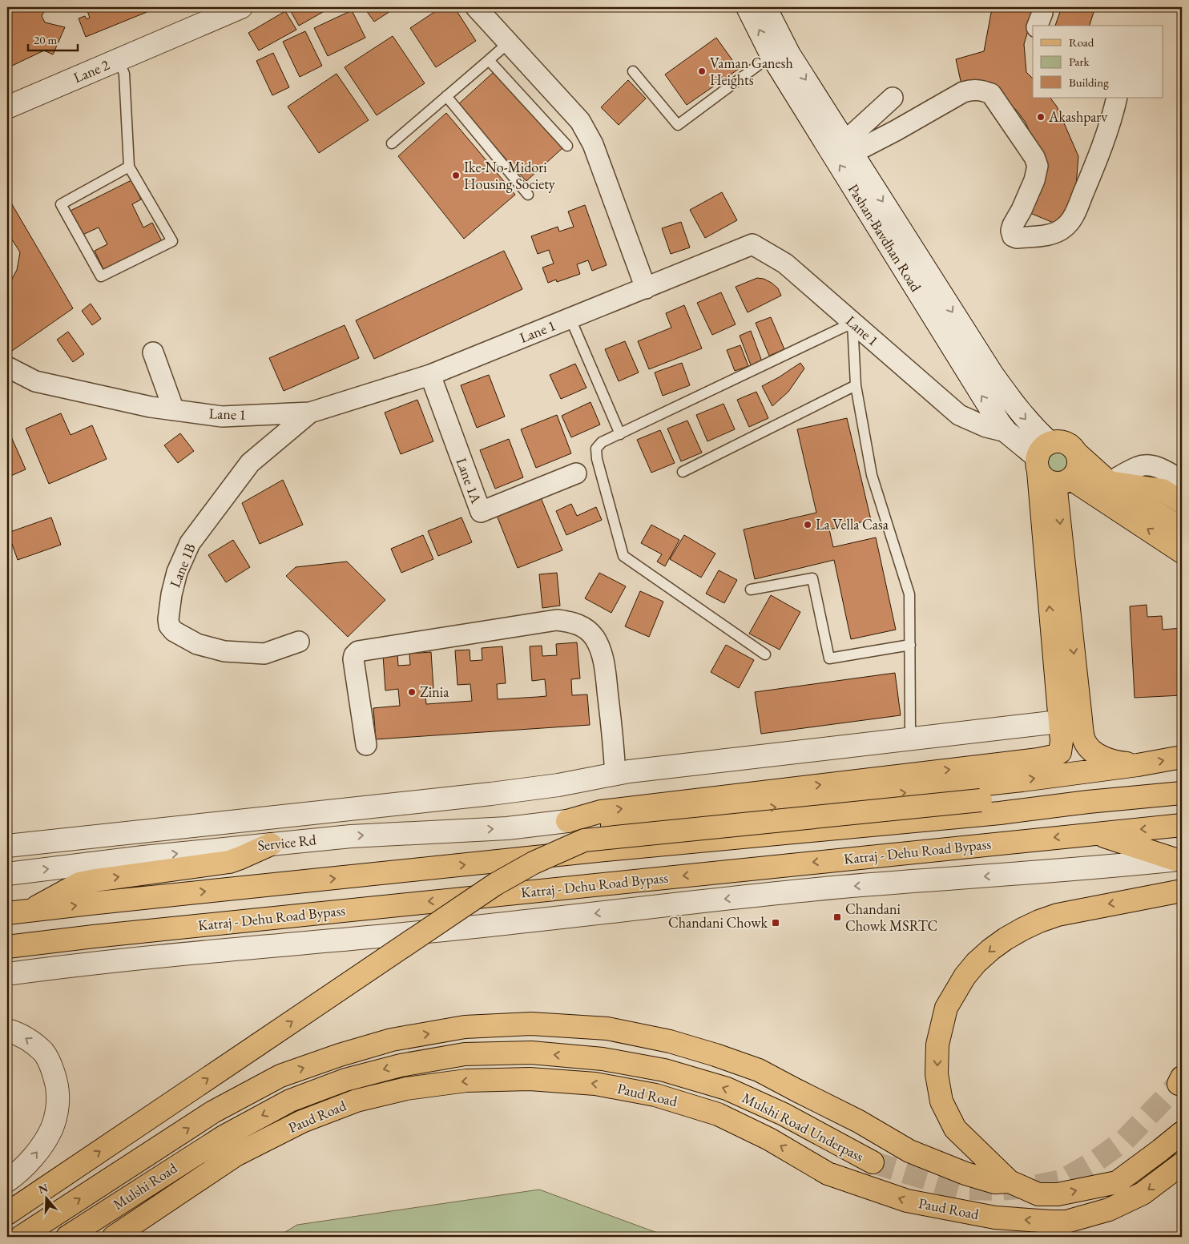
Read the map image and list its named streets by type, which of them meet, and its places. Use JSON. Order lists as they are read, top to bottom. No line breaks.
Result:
{"streets":{"main road":["Pashan-Bavdhan Road","Katraj - Dehu Road Bypass","Paud Road","Mulshi Road Underpass","Mulshi Road"],"street":["Lane 2","Lane 1","Lane 1A","Lane 1B","Service Rd"]},"crossings":[["Pashan-Bavdhan Road","Lane 1"],["Lane 1","Lane 1A"],["Lane 1","Lane 1B"],["Mulshi Road Underpass","Mulshi Road"]],"places":{"other":["Vaman Ganesh Heights","Akashparv","Ike-No-Midori Housing Society","La Vella Casa","Zinia"],"transit":["Chandani Chowk MSRTC","Chandani Chowk"]},"legend":["Road","Park","Building"],"scale_bar":"20 m","north":"top"}
